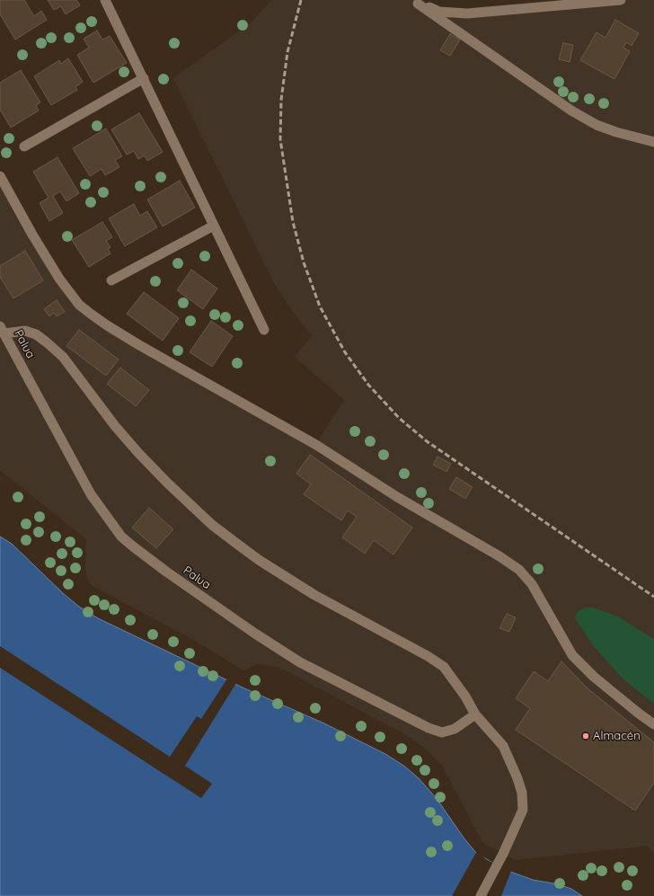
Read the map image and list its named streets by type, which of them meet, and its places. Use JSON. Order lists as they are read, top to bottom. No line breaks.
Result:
{"streets":{"street":["Palua"]},"places":["Almacén"]}
